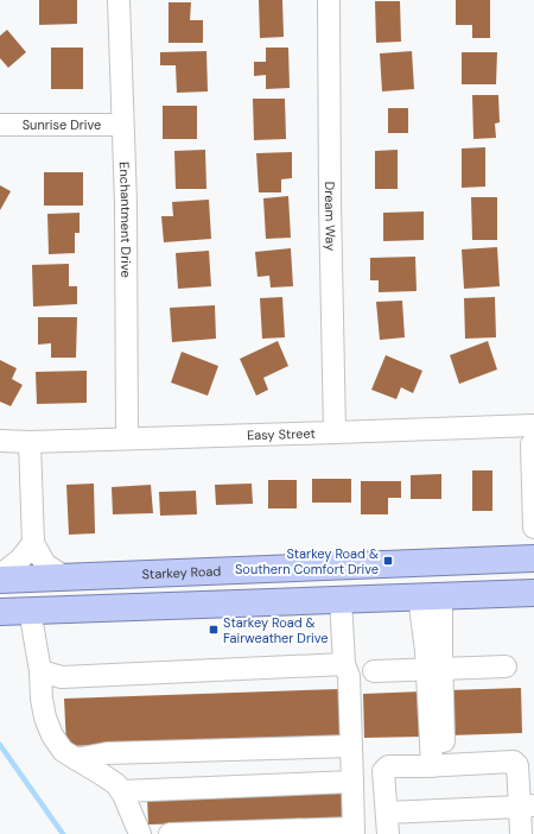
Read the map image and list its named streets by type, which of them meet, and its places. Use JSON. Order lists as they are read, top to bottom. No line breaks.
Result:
{"streets":{"main road":["Starkey Road"],"street":["Sunrise Drive","Dream Way","Enchantment Drive","Easy Street"]},"crossings":[["Sunrise Drive","Enchantment Drive"],["Dream Way","Easy Street"],["Enchantment Drive","Easy Street"]],"places":{"transit":["Starkey Road & Southern Comfort Drive","Starkey Road & Fairweather Drive"]}}
